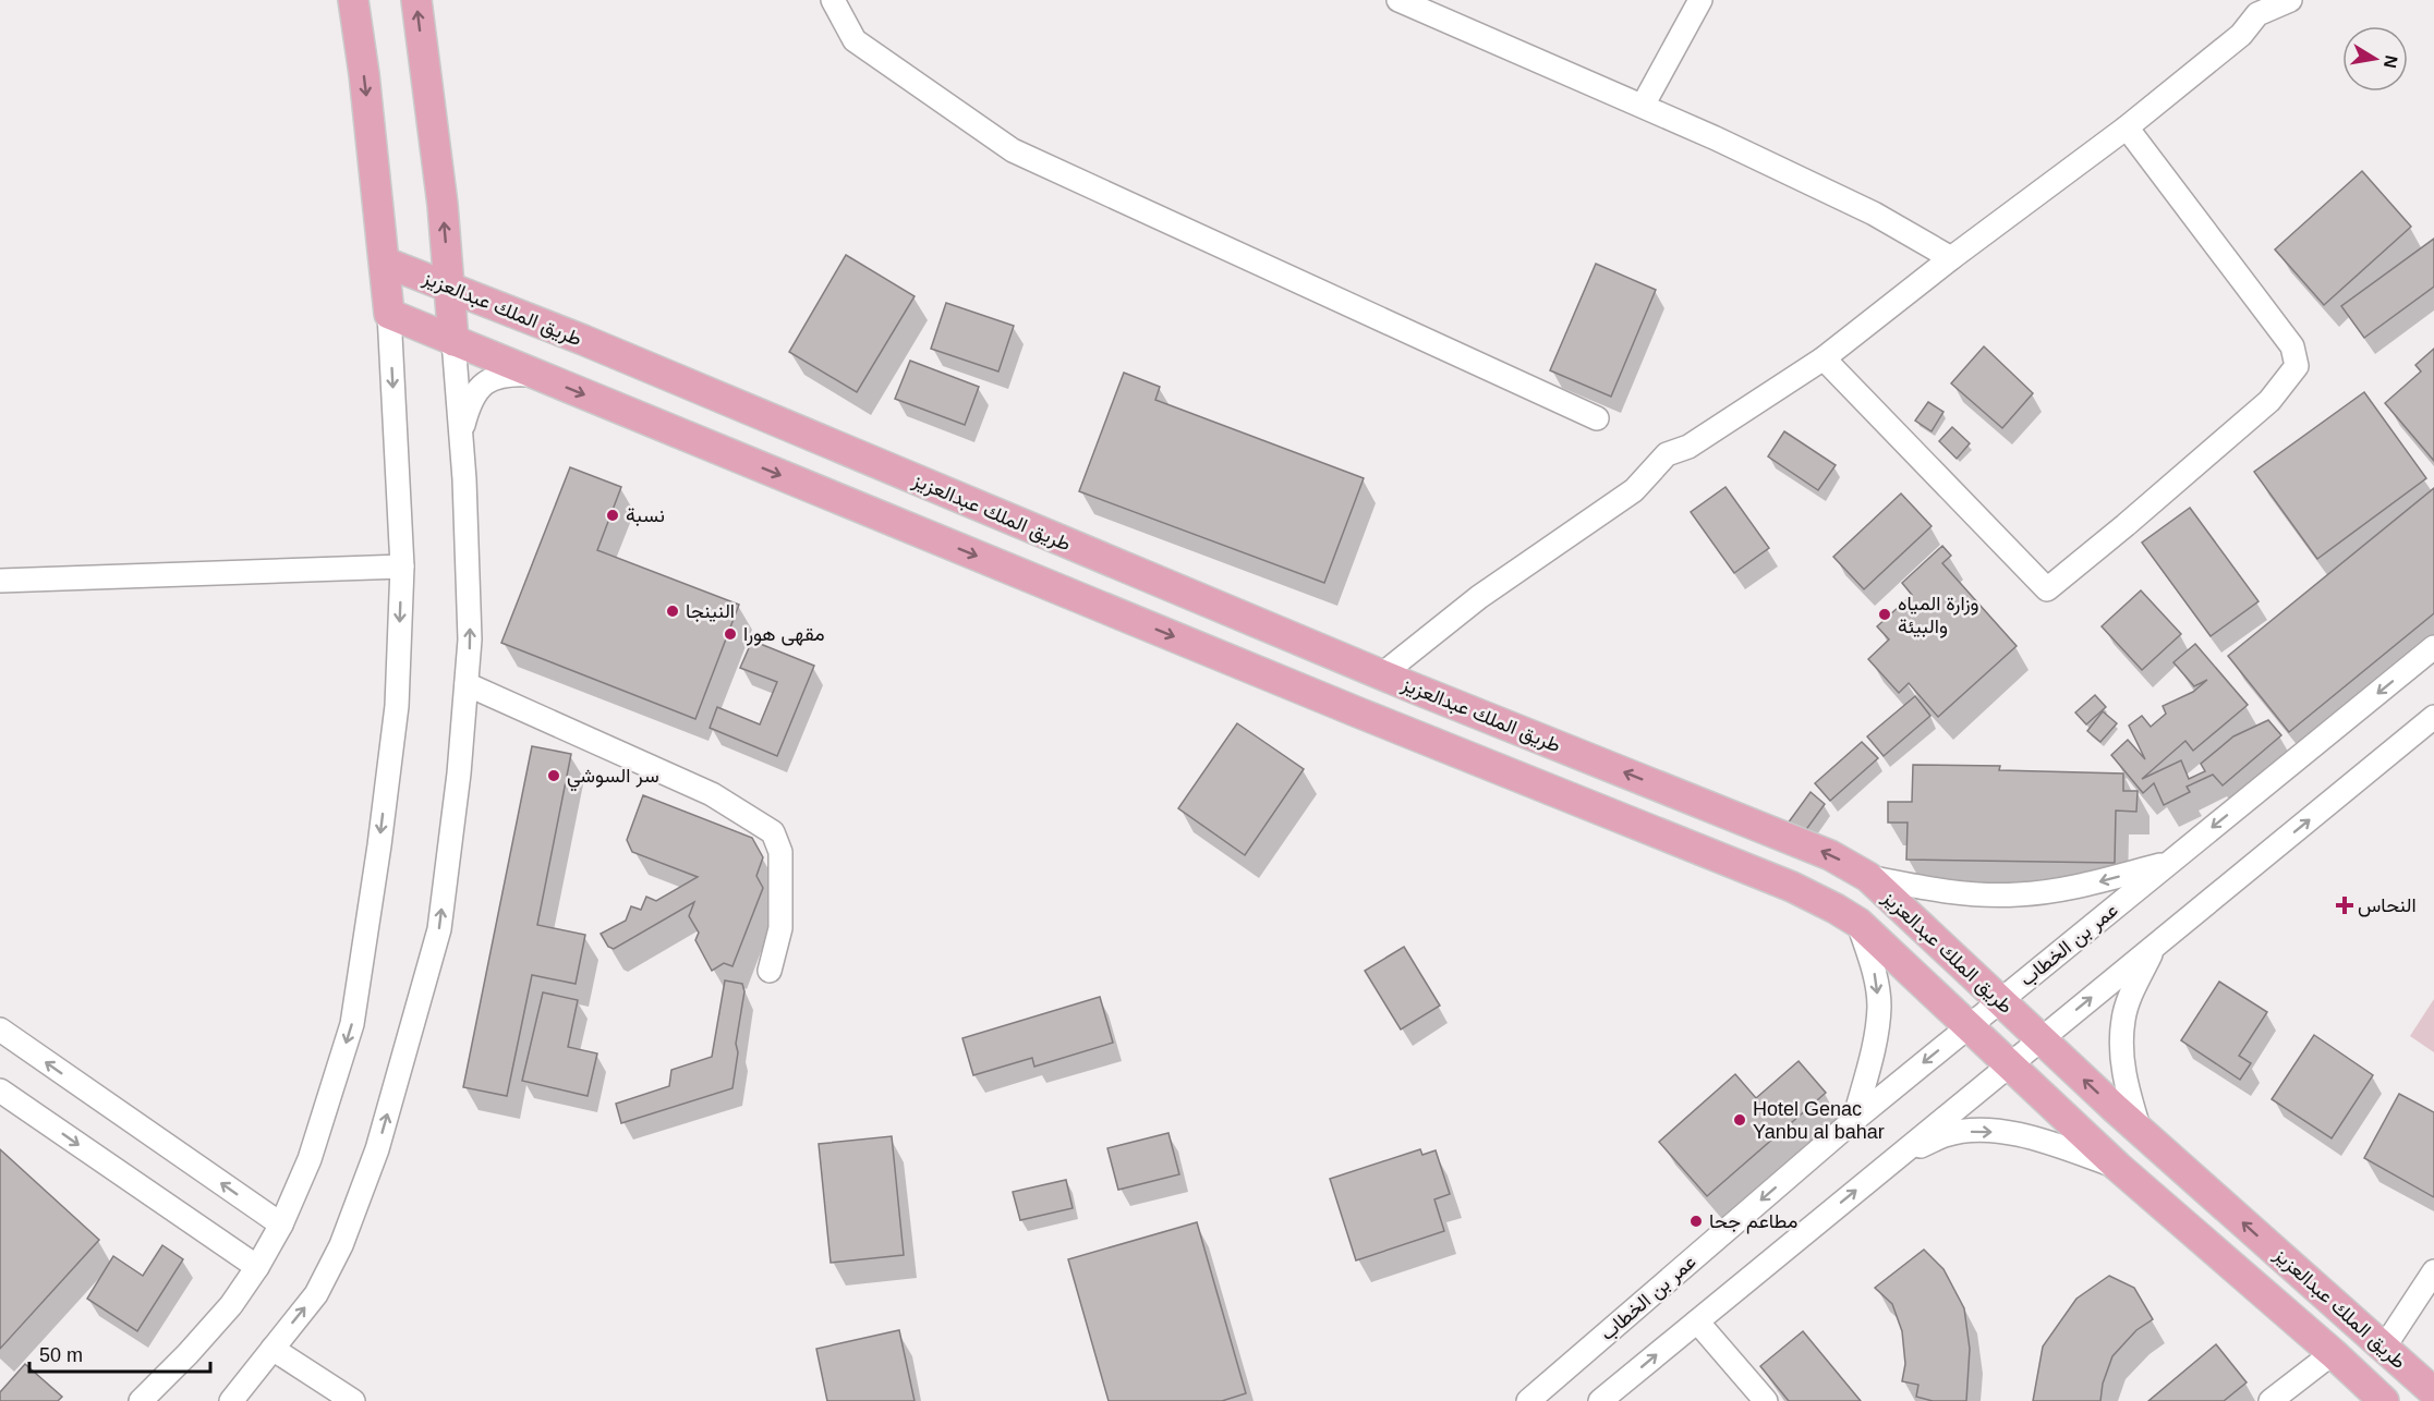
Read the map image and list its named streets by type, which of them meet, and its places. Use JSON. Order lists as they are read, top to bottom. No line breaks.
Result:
{"streets":{"main road":["طريق الملك عبدالعزيز"],"street":["عمر بن الخطاب"]},"crossings":[["طريق الملك عبدالعزيز","عمر بن الخطاب"]],"places":{"other":["نسبة","النينجا","وزارة المياه والبيئة","مقهى هورا","سر السوشي","Hotel Genac Yanbu al bahar","مطاعم جحا"],"health":["النحاس"]},"scale_bar":"50 m","north":"right"}
